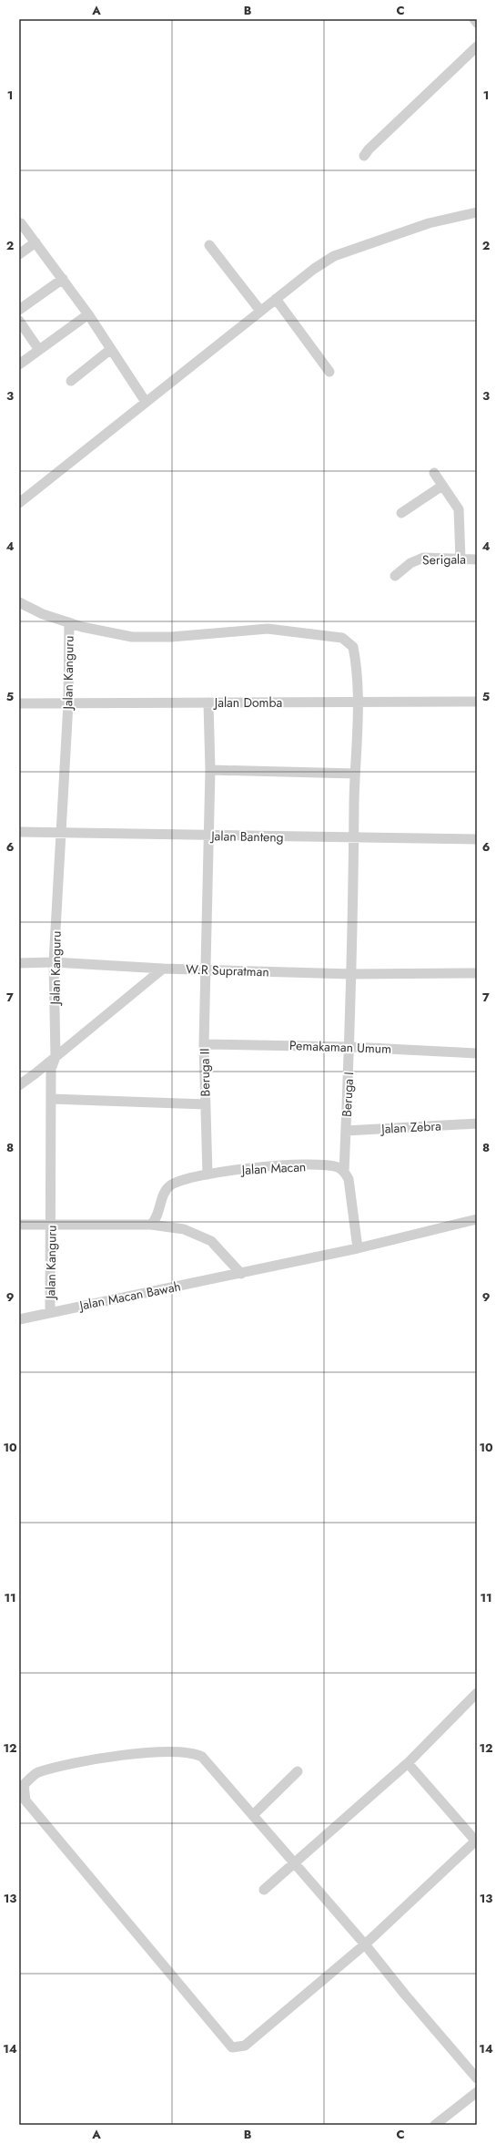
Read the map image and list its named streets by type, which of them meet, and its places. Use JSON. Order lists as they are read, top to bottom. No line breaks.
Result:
{"streets":{"street":["Serigala","Jalan Kanguru","Jalan Domba","Jalan Banteng","W.R Supratman","Pemakaman Umum","Beruga II","Beruga I","Jalan Zebra","Jalan Macan","Jalan Macan Bawah"]},"crossings":[["Jalan Kanguru","Jalan Domba"],["Jalan Kanguru","Jalan Banteng"],["Jalan Kanguru","W.R Supratman"],["Jalan Kanguru","Beruga I"],["Jalan Kanguru","Jalan Macan Bawah"],["Jalan Domba","Beruga II"],["Jalan Domba","Beruga I"],["Jalan Banteng","Beruga II"],["Jalan Banteng","Beruga I"],["W.R Supratman","Beruga II"],["W.R Supratman","Beruga I"],["Pemakaman Umum","Beruga II"],["Pemakaman Umum","Beruga I"],["Beruga II","Jalan Macan"],["Beruga I","Jalan Zebra"],["Beruga I","Jalan Macan"]],"grid":{"columns":["A","B","C"],"rows":["1","2","3","4","5","6","7","8","9","10","11","12","13","14"]}}
